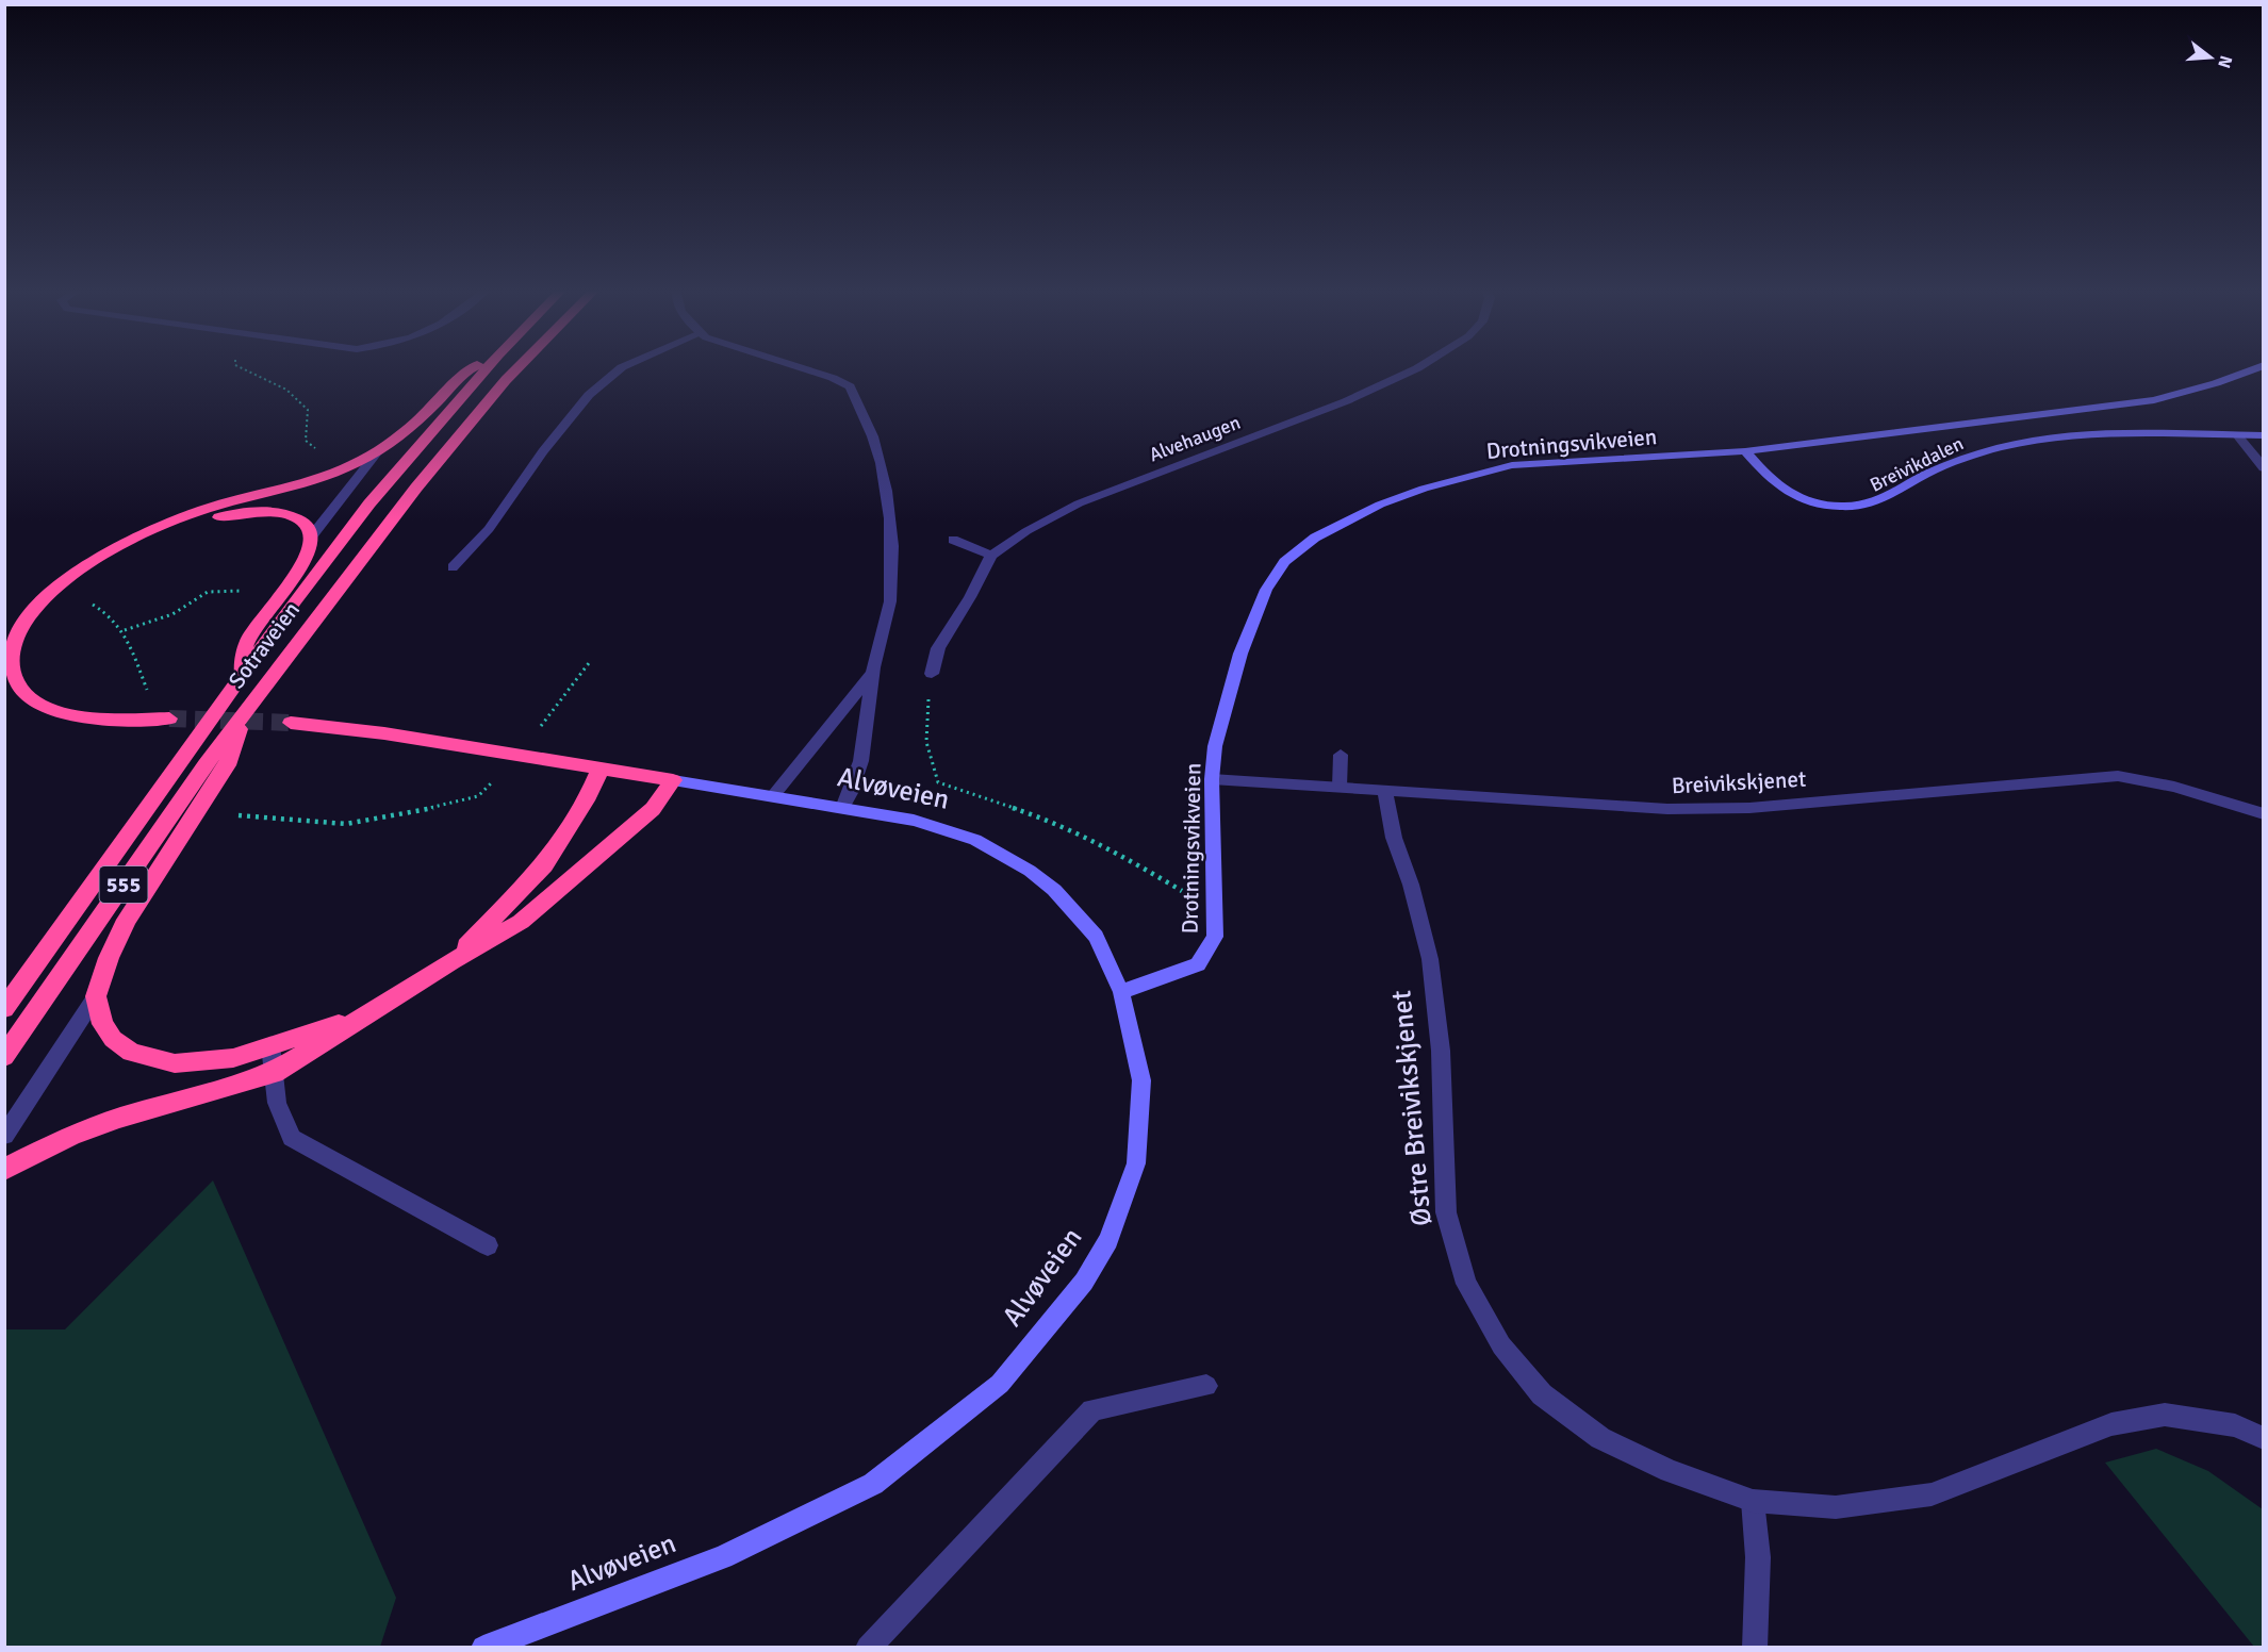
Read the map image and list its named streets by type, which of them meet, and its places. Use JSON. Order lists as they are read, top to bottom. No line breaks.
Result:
{"streets":{"highway":["Sotraveien","555"],"main road":["Drotningsvikveien","Breivikdalen","Alvøveien"],"street":["Alvehaugen","Breivikskjenet","Østre Breivikskjenet"]},"crossings":[["Drotningsvikveien","Breivikdalen"],["Drotningsvikveien","Breivikskjenet"],["Drotningsvikveien","Alvøveien"],["Sotraveien","555"],["Breivikskjenet","Østre Breivikskjenet"]],"north":"right"}
